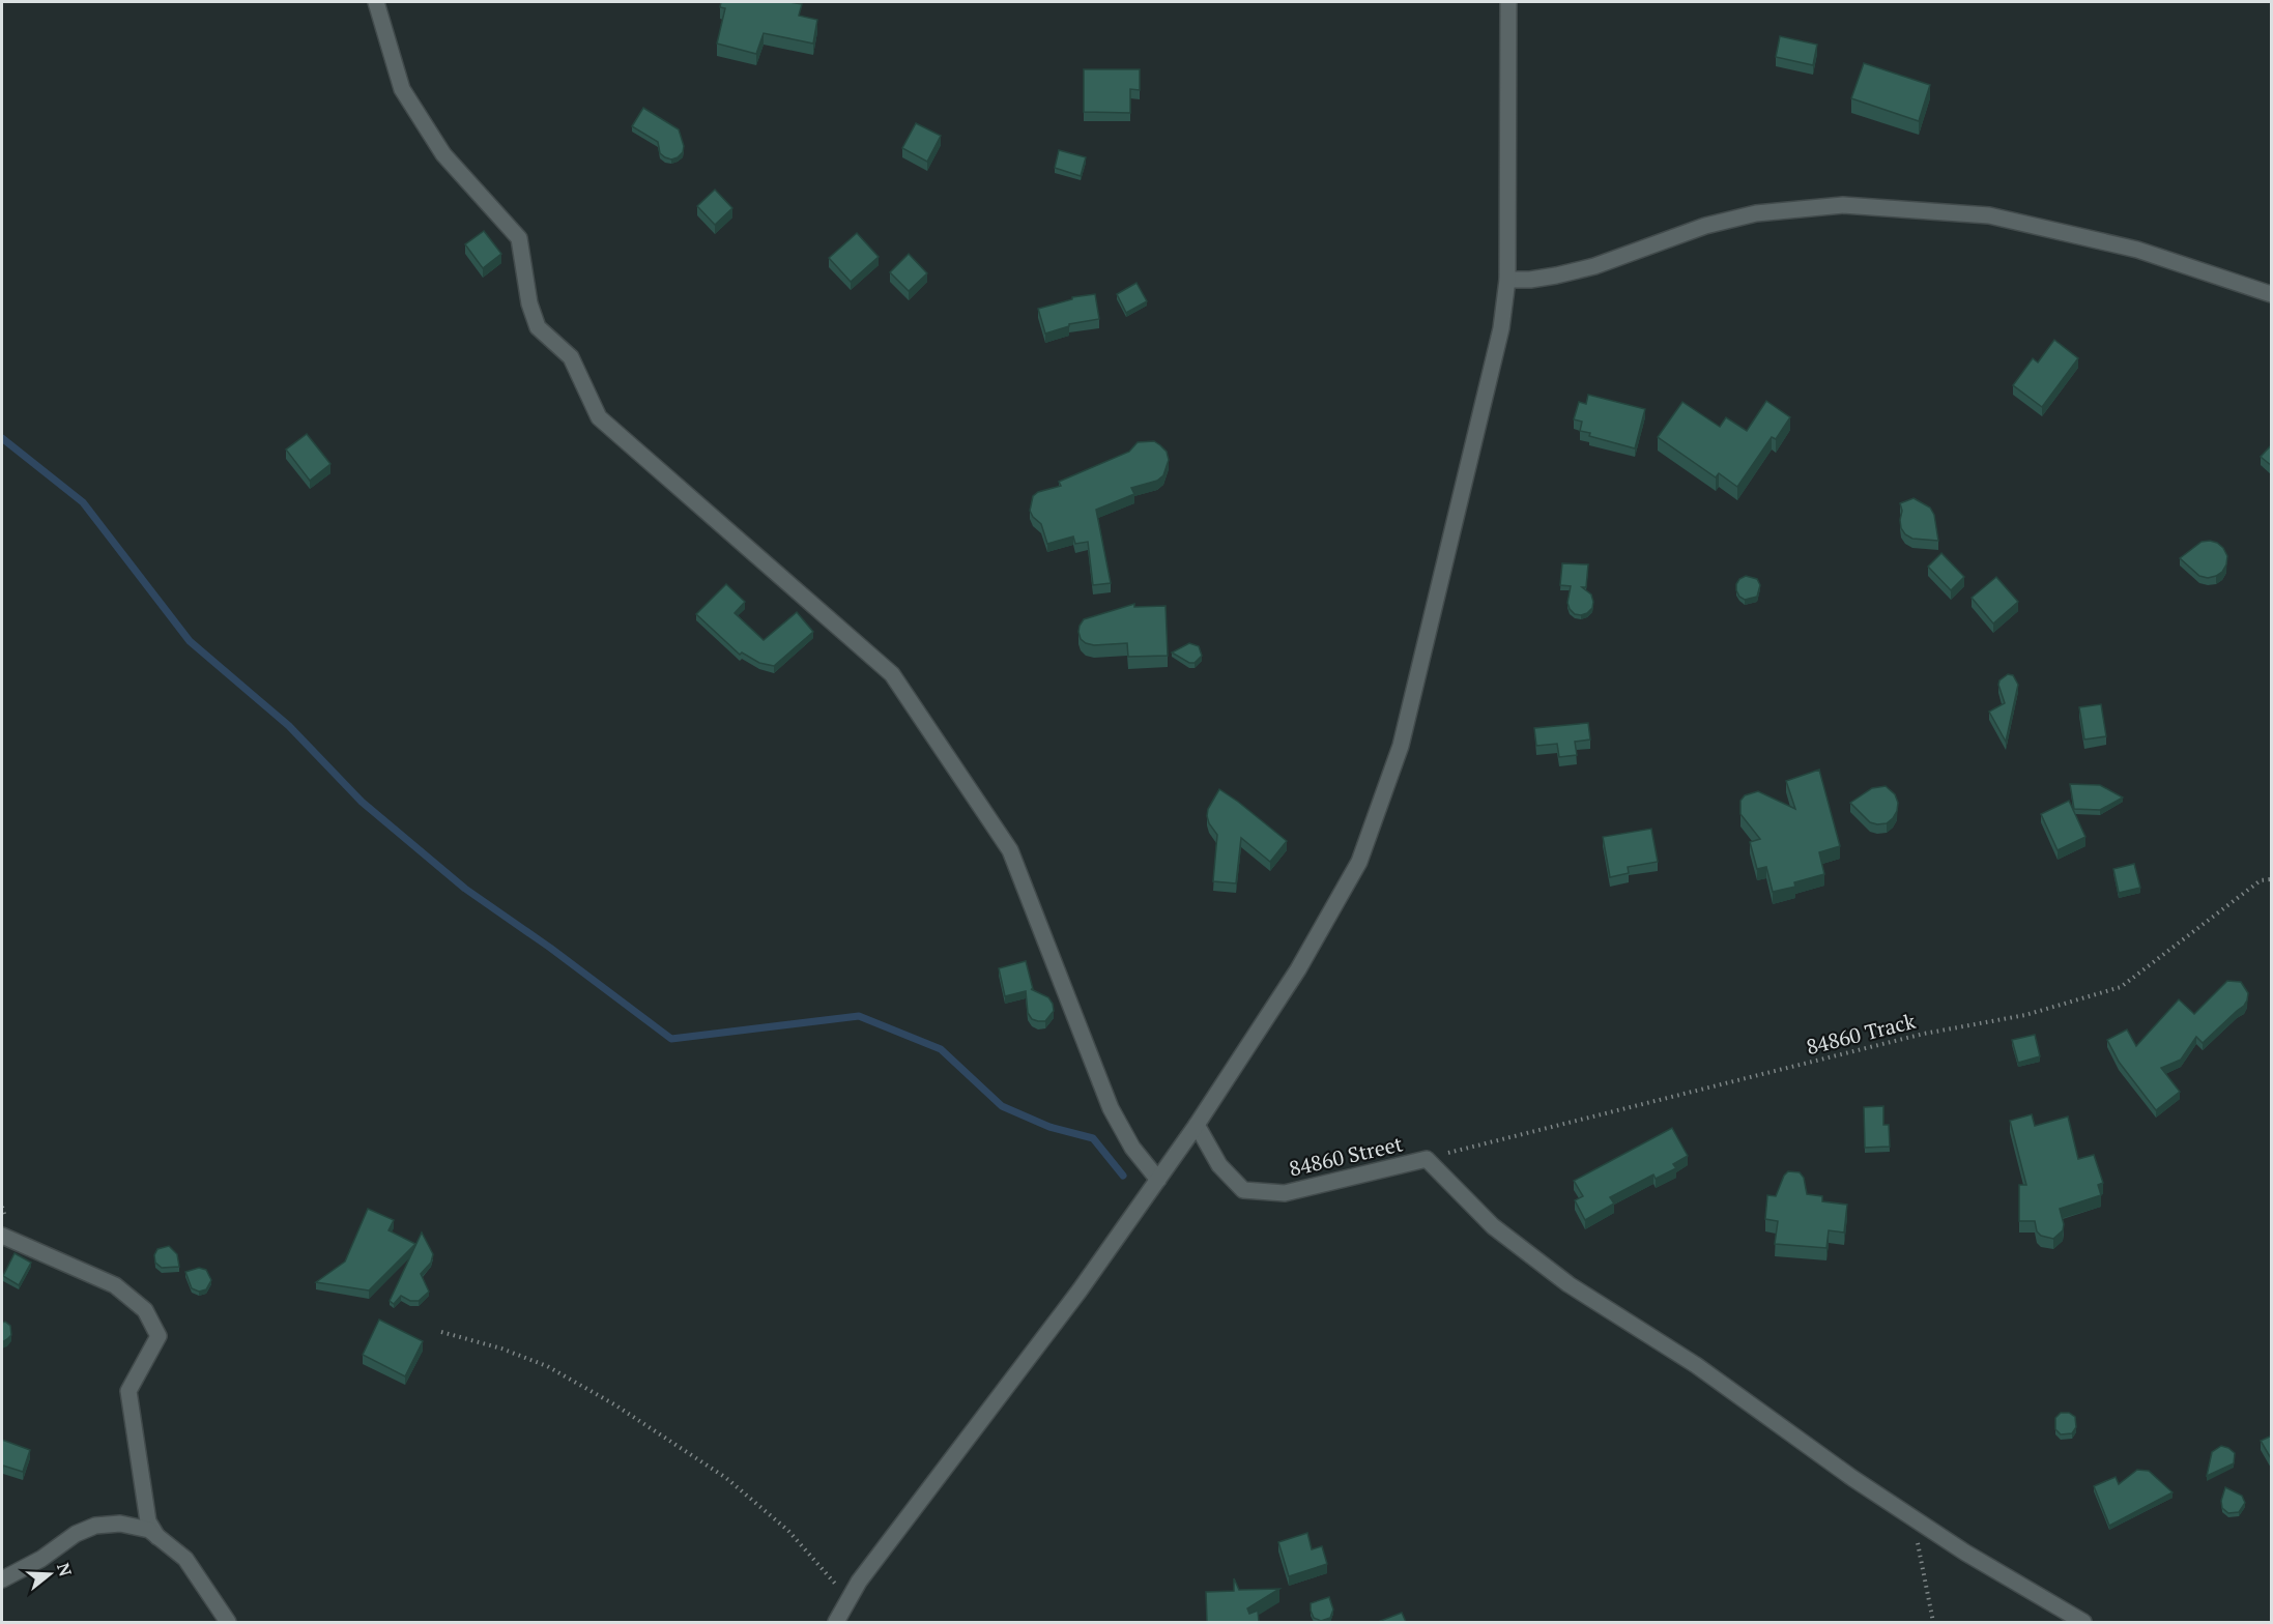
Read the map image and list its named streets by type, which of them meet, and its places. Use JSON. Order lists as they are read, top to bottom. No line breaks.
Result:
{"streets":{"street":["84860 Street"],"path":["84860 Track"]},"crossings":[["84860 Track","84860 Street"]],"north":"right"}
